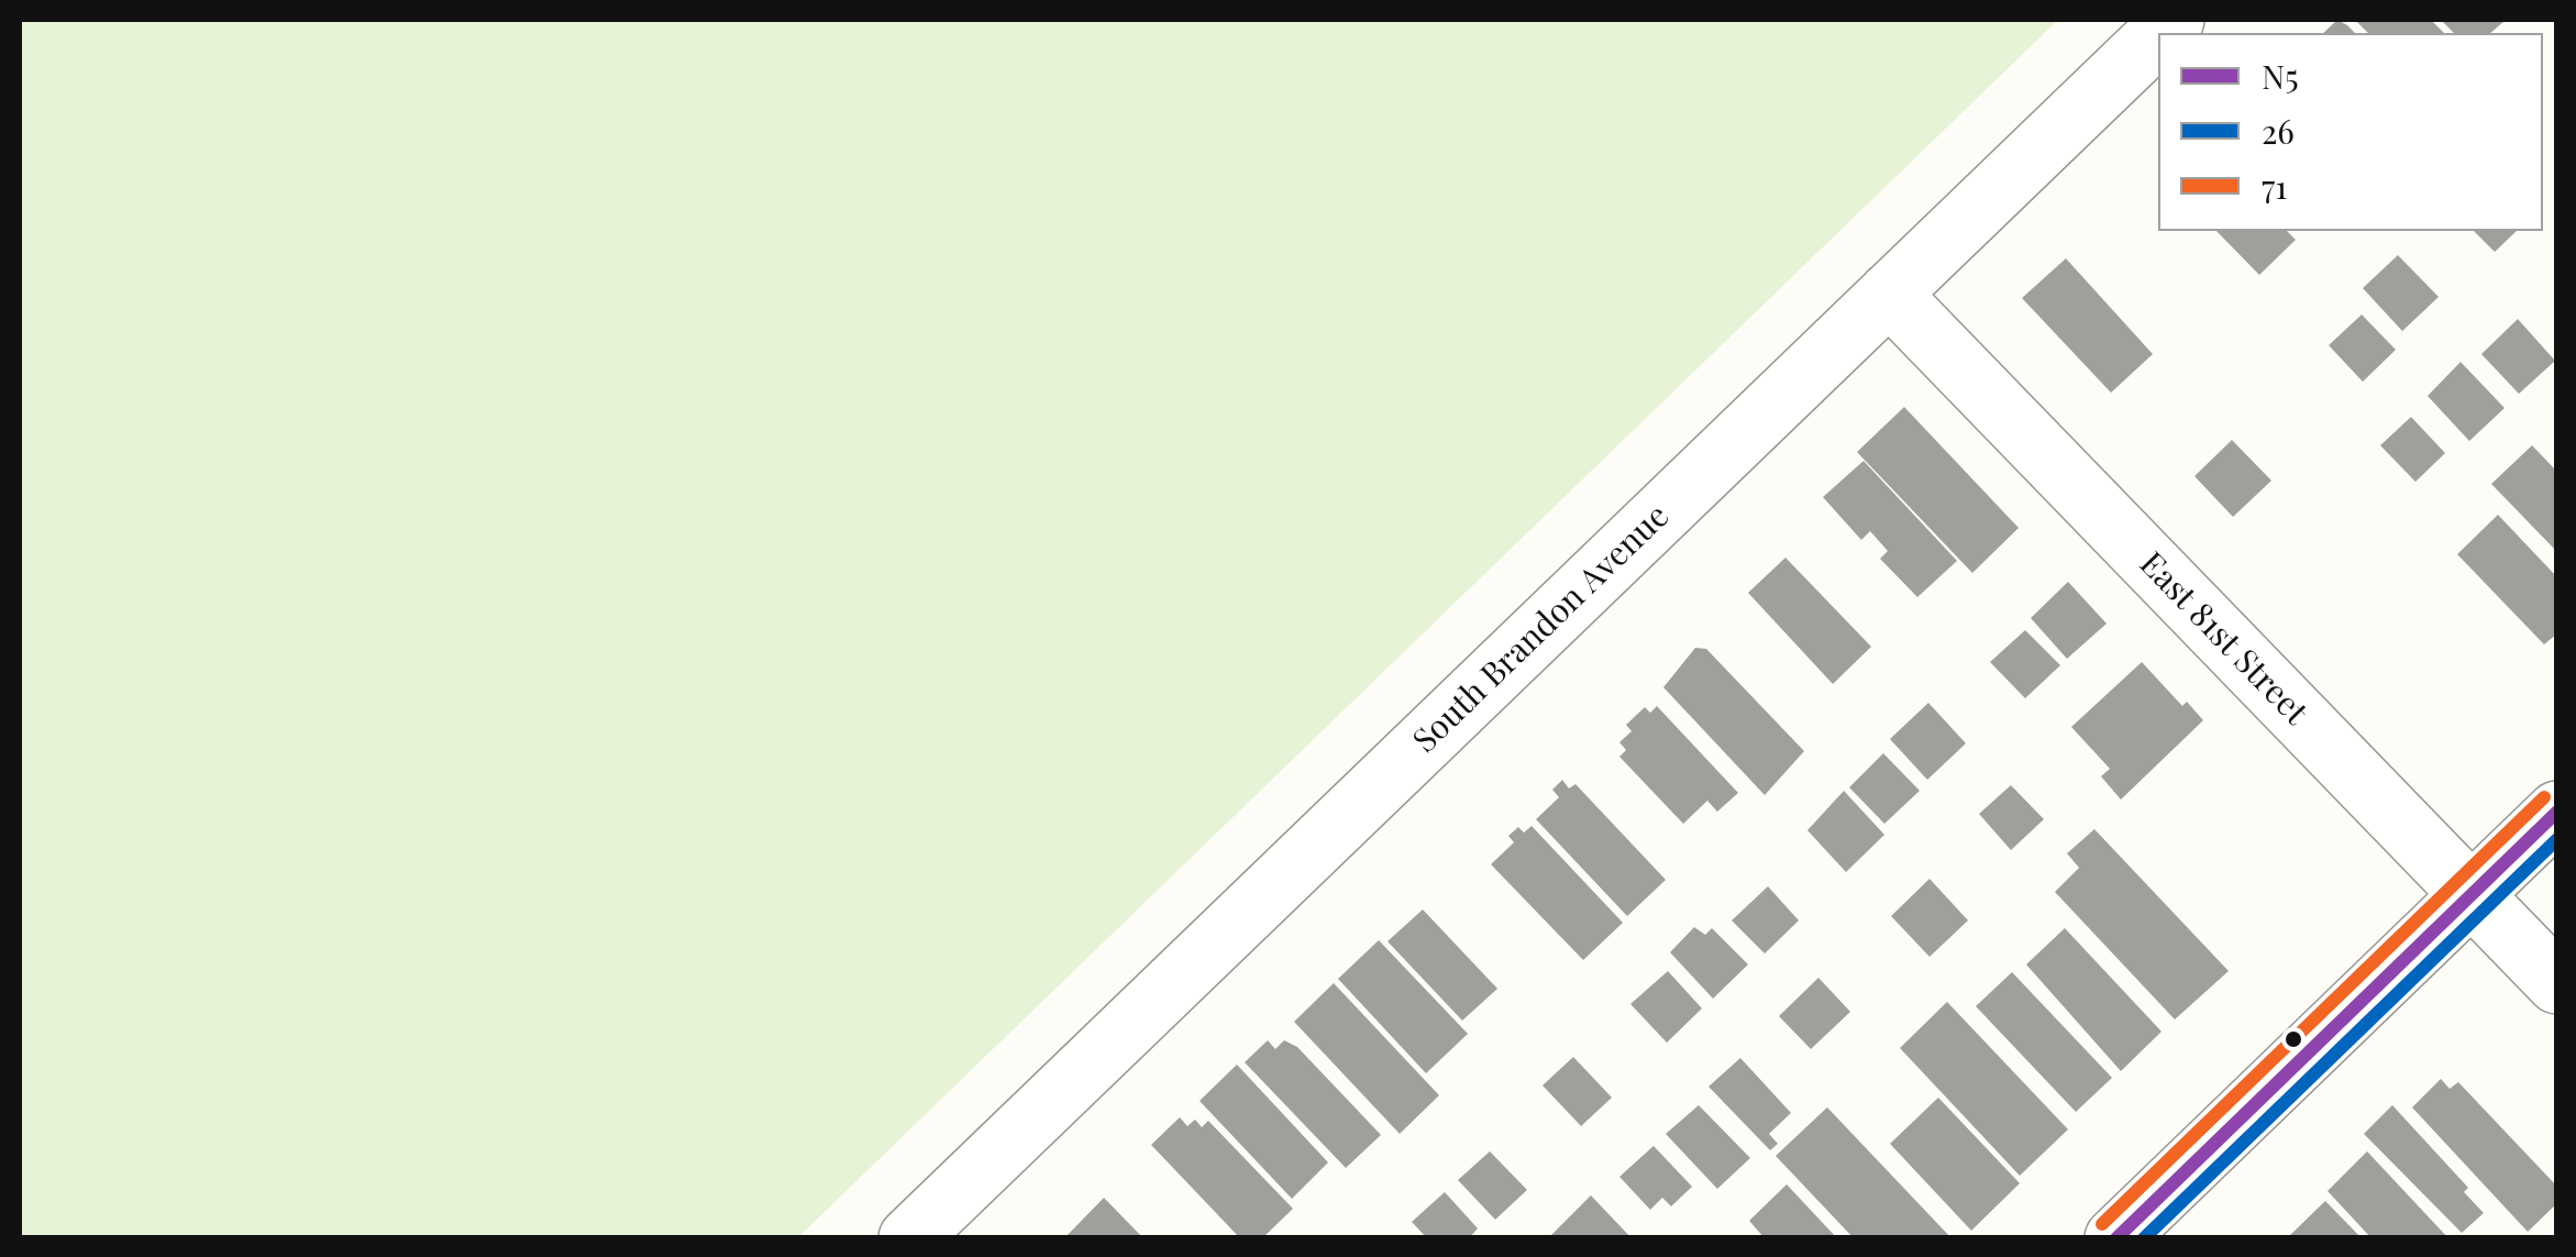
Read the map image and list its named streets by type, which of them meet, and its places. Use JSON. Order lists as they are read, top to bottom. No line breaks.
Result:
{"streets":{"street":["South Brandon Avenue","East 81st Street"]},"crossings":[["South Brandon Avenue","East 81st Street"]],"lines":["transit line 71","transit line N5","transit line 26"],"legend":["N5","26","71"]}
